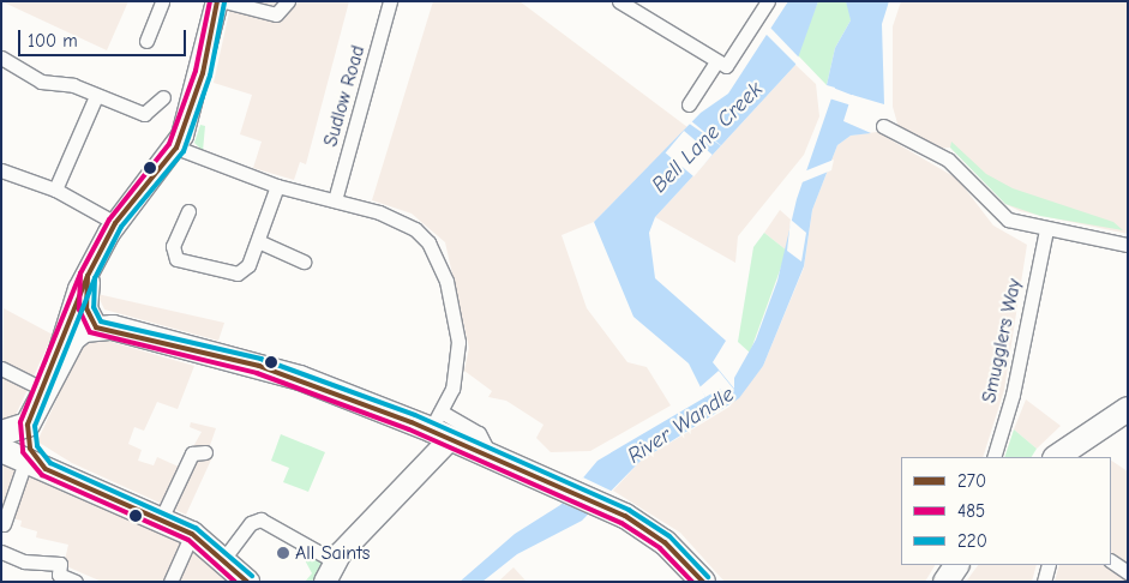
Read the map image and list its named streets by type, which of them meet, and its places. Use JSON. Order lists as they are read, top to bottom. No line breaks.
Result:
{"streets":{"street":["Sudlow Road","Smugglers Way"]},"water":["Bell Lane Creek","River Wandle"],"places":["All Saints"],"lines":["transit line 270","transit line 485","transit line 220"],"legend":["270","485","220"],"scale_bar":"100 m"}
